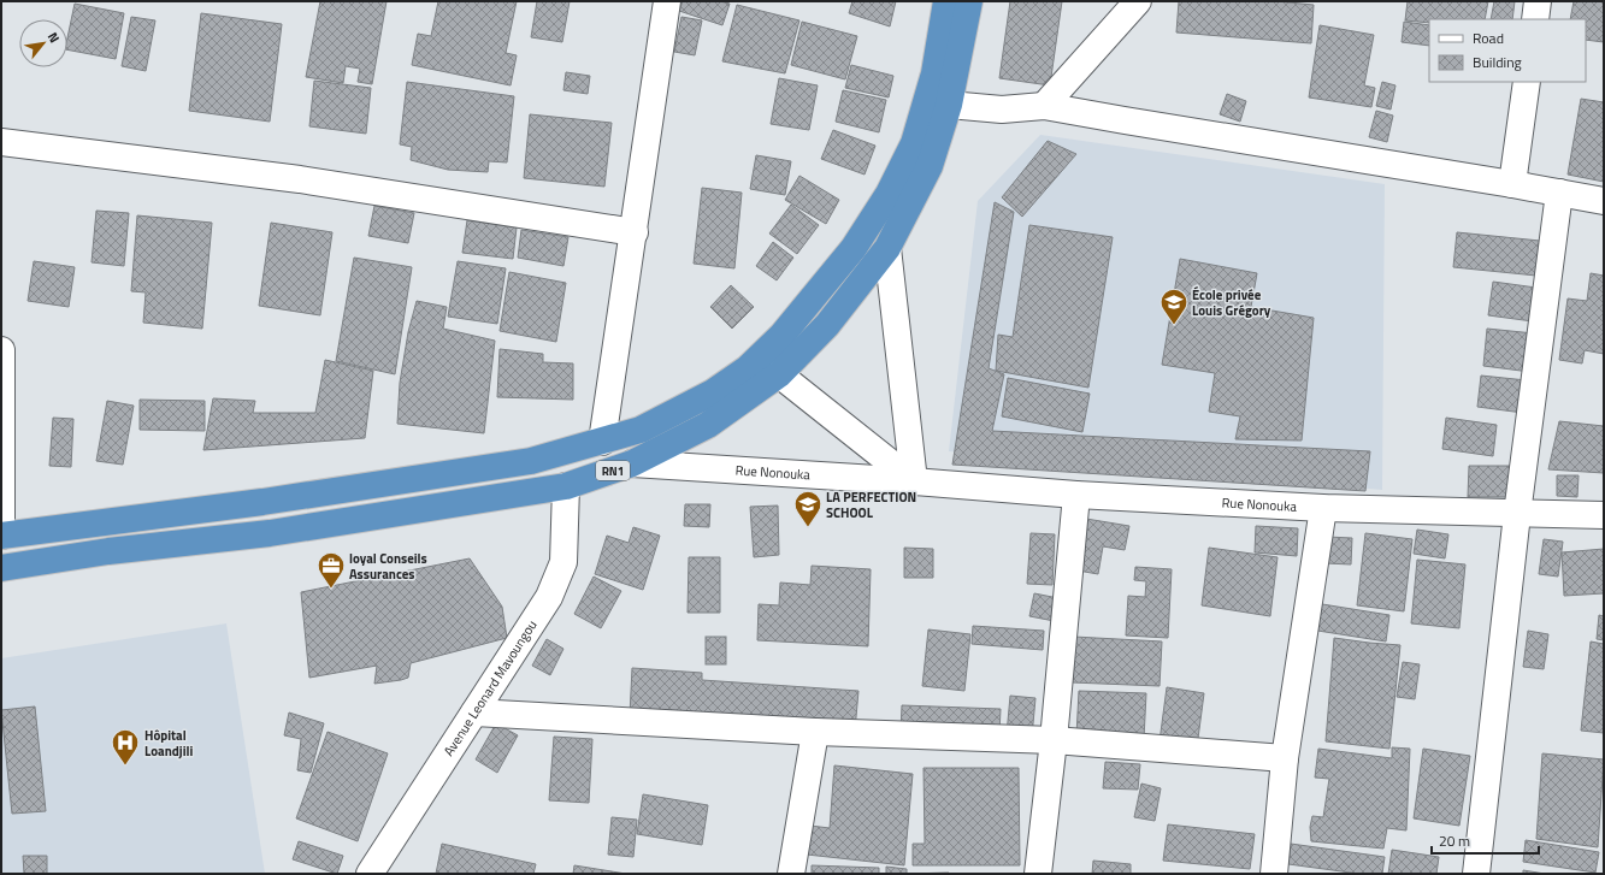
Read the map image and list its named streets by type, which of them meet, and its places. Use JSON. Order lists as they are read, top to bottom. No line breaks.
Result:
{"streets":{"highway":["RN1"],"street":["Rue Nonouka","Avenue Leonard Mavoungou"]},"crossings":[["RN1","Rue Nonouka"],["RN1","Avenue Leonard Mavoungou"]],"places":{"school or university":["École privée Louis Grégory","LA PERFECTION SCHOOL"],"office":["loyal Conseils Assurances"],"hospital":["Hôpital Loandjili"]},"legend":["Road","Building"],"scale_bar":"20 m","north":"top right"}
